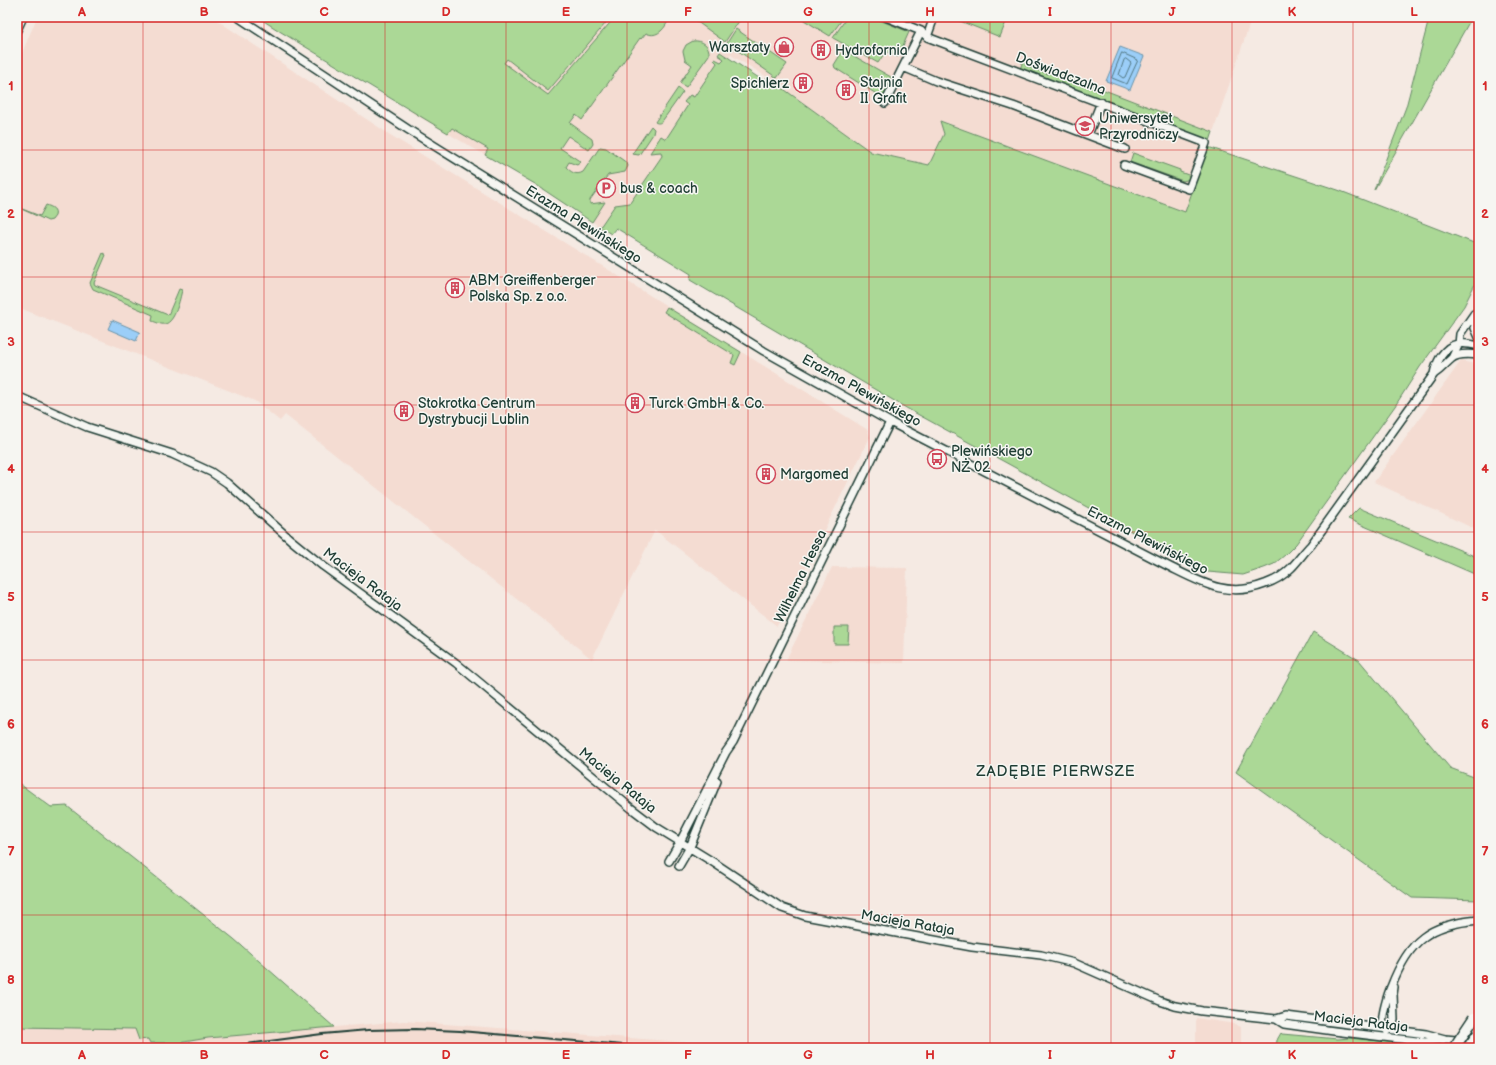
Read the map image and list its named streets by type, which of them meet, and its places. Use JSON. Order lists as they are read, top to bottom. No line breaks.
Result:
{"streets":{"street":["Doświadczalna","Erazma Plewińskiego","Wilhelma Hessa","Macieja Rataja"]},"crossings":[["Erazma Plewińskiego","Wilhelma Hessa"],["Wilhelma Hessa","Macieja Rataja"]],"districts":["ZADĘBIE PIERWSZE"],"places":{"shop":["Warsztaty"],"building":["Hydrofornia","Spichlerz","Stajnia II Grafit","ABM Greiffenberger Polska Sp. z o.o.","Turck GmbH & Co.","Stokrotka Centrum Dystrybucji Lublin","Margomed"],"school or university":["Uniwersytet Przyrodniczy"],"parking":["bus & coach"],"bus stop":["Plewińskiego NŻ 02"]},"grid":{"columns":["A","B","C","D","E","F","G","H","I","J","K","L"],"rows":["1","2","3","4","5","6","7","8"]}}
